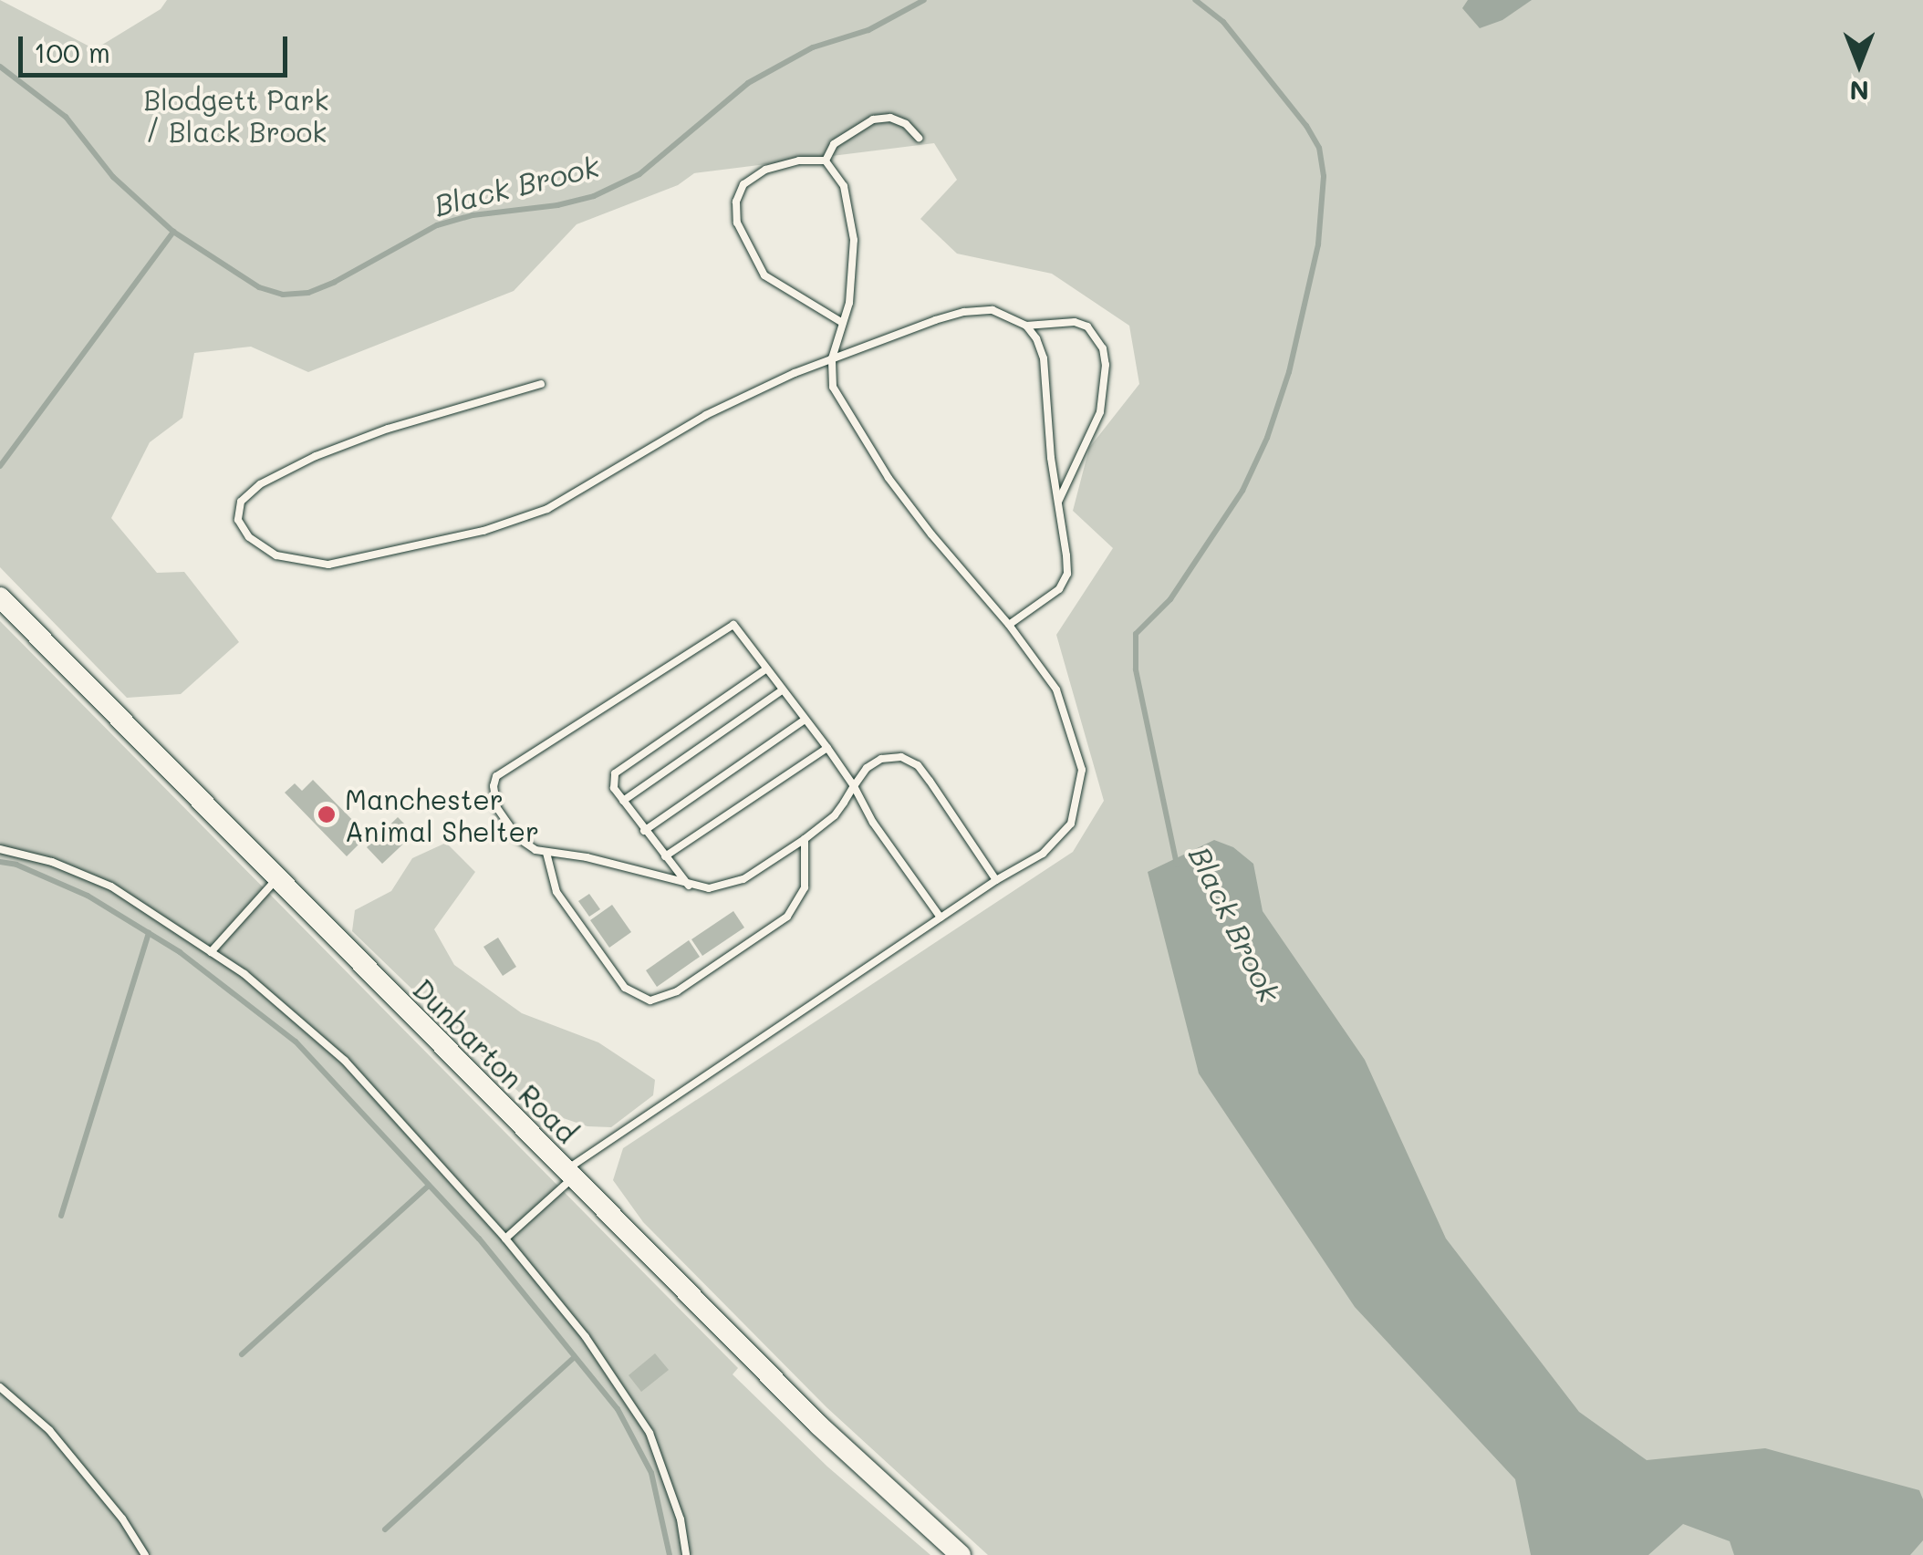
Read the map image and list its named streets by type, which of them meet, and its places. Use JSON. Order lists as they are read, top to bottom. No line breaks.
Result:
{"streets":{"street":["Dunbarton Road"]},"water":["Black Brook"],"parks":["Blodgett Park / Black Brook"],"places":["Manchester Animal Shelter"],"scale_bar":"100 m","north":"bottom"}
